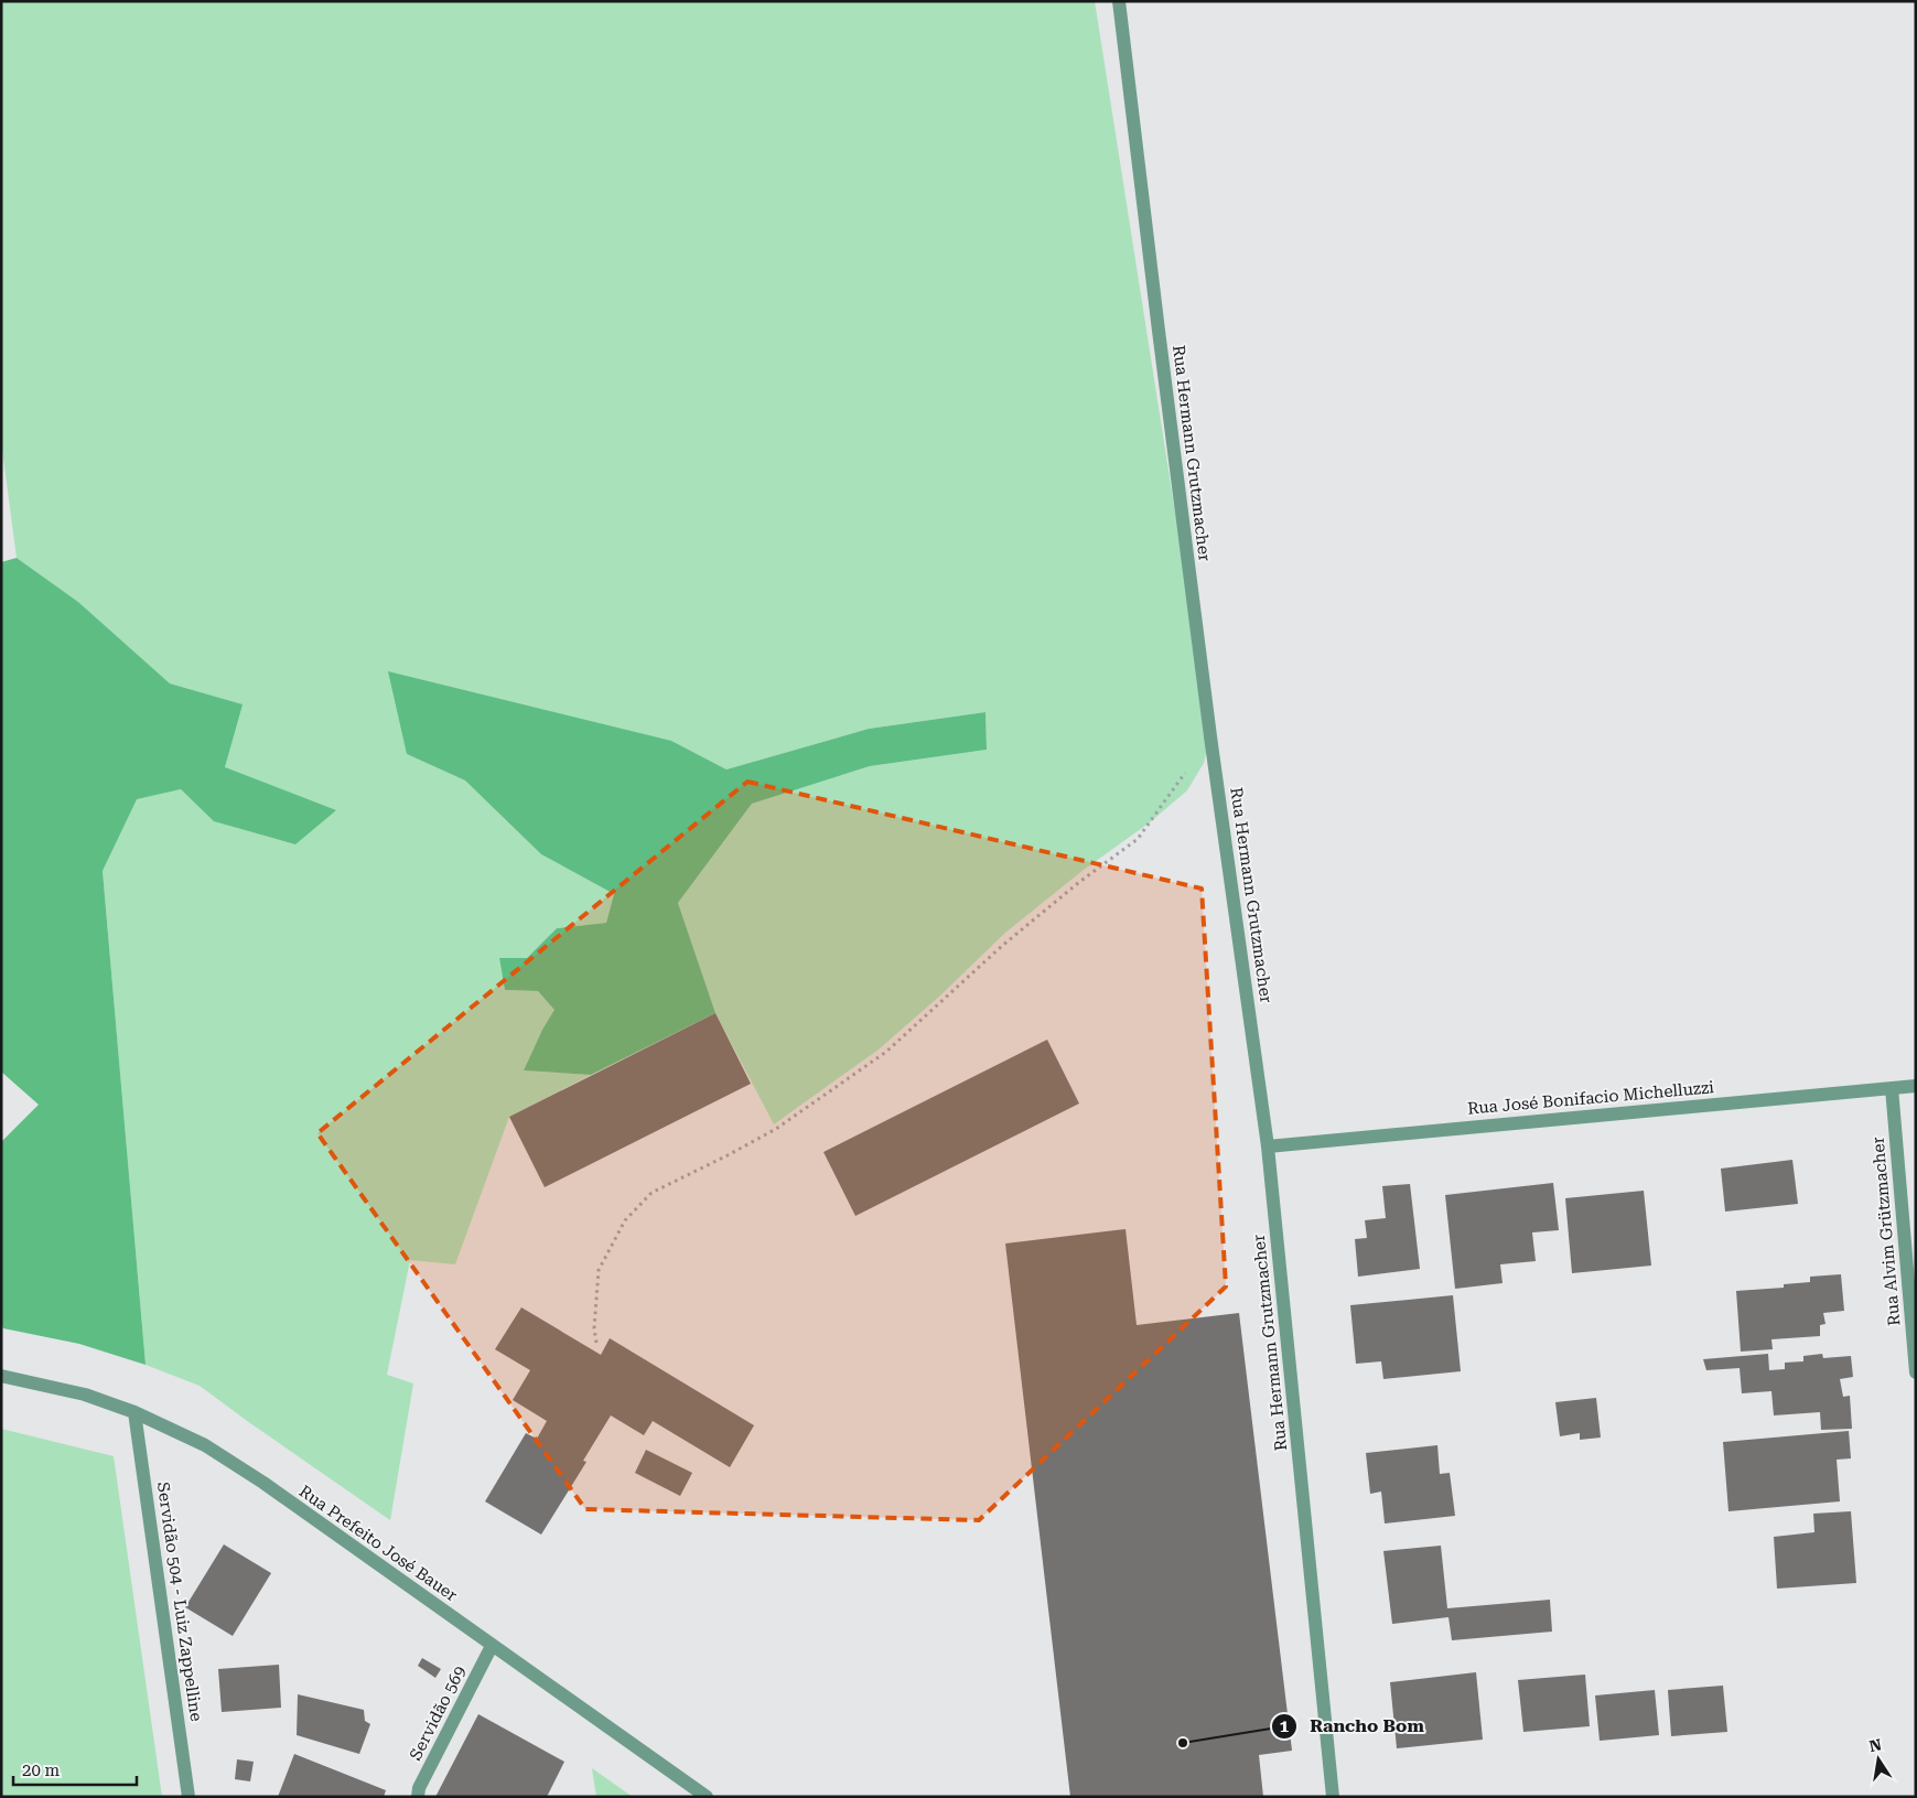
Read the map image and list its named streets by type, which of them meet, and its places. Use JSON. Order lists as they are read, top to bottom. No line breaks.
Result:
{"streets":{"street":["Rua Hermann Grutzmacher","Rua José Bonifacio Michelluzzi","Rua Alvim Grützmacher","Rua Prefeito José Bauer","Servidão 504 - Luiz Zappelline","Servidão 569"]},"crossings":[["Rua Hermann Grutzmacher","Rua José Bonifacio Michelluzzi"],["Rua José Bonifacio Michelluzzi","Rua Alvim Grützmacher"],["Rua Prefeito José Bauer","Servidão 504 - Luiz Zappelline"],["Rua Prefeito José Bauer","Servidão 569"]],"places":["Rancho Bom"],"scale_bar":"20 m","north":"top"}
